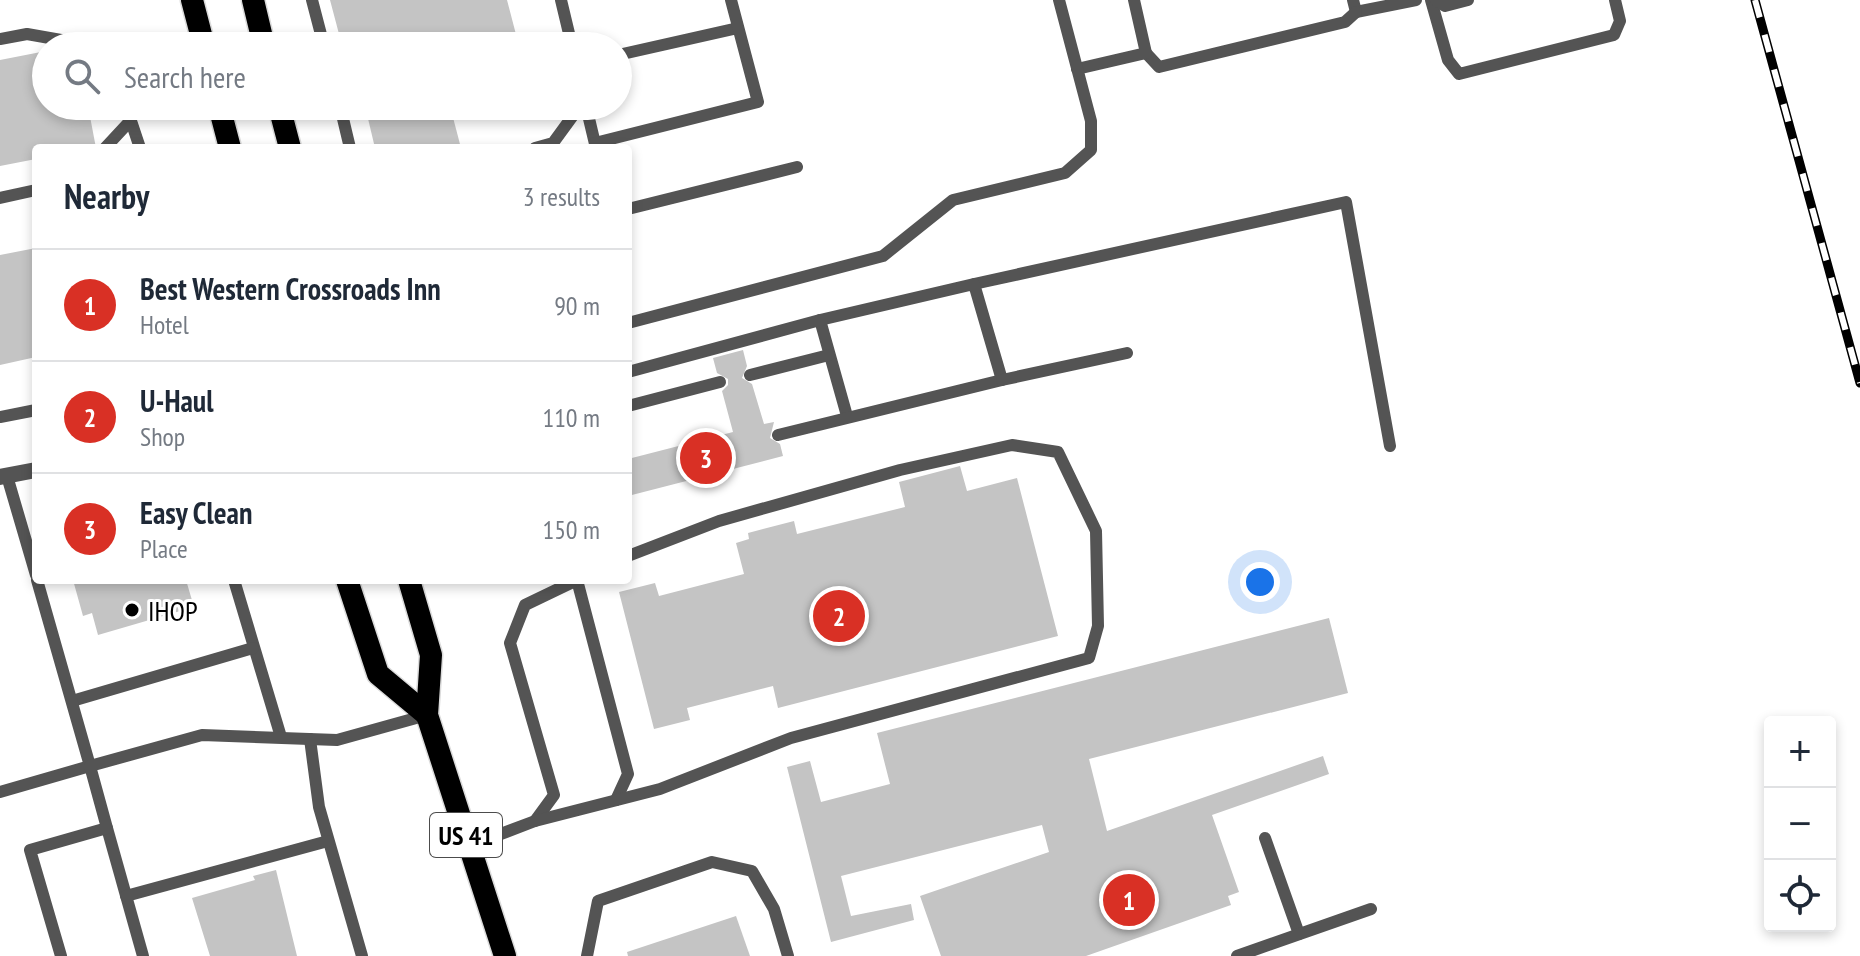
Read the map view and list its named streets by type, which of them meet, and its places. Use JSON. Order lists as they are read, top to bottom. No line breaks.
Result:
{"streets":{"highway":["US 41"]},"places":["IHOP"],"page":{"search":"Search here","heading":["Nearby","3 results"],"list":[{"mark":"1","name":"Best Western Crossroads Inn","note":"Hotel","value":"90 m"},{"mark":"2","name":"U-Haul","note":"Shop","value":"110 m"},{"mark":"3","name":"Easy Clean","note":"Place","value":"150 m"}],"pins":["3","2","1"],"map_buttons":["+","−"]}}
